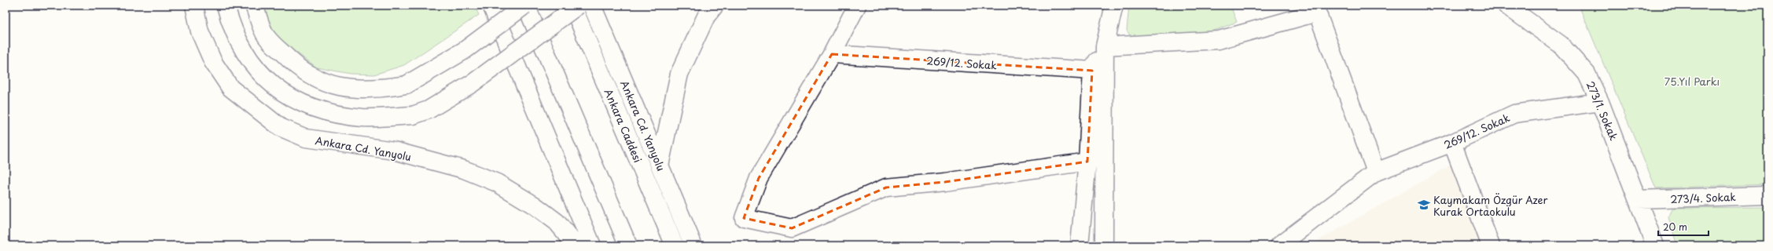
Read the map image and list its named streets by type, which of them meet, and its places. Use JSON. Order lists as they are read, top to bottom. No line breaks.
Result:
{"streets":{"main road":["269/12. Sokak","273/1. Sokak","Ankara Caddesi","Ankara Cd. Yanyolu","273/4. Sokak"]},"crossings":[["269/12. Sokak","273/1. Sokak"],["273/1. Sokak","273/4. Sokak"]],"parks":["75.Yıl Parkı"],"places":{"school or university":["Kaymakam Özgür Azer Kurak Ortaokulu"]},"scale_bar":"20 m"}
